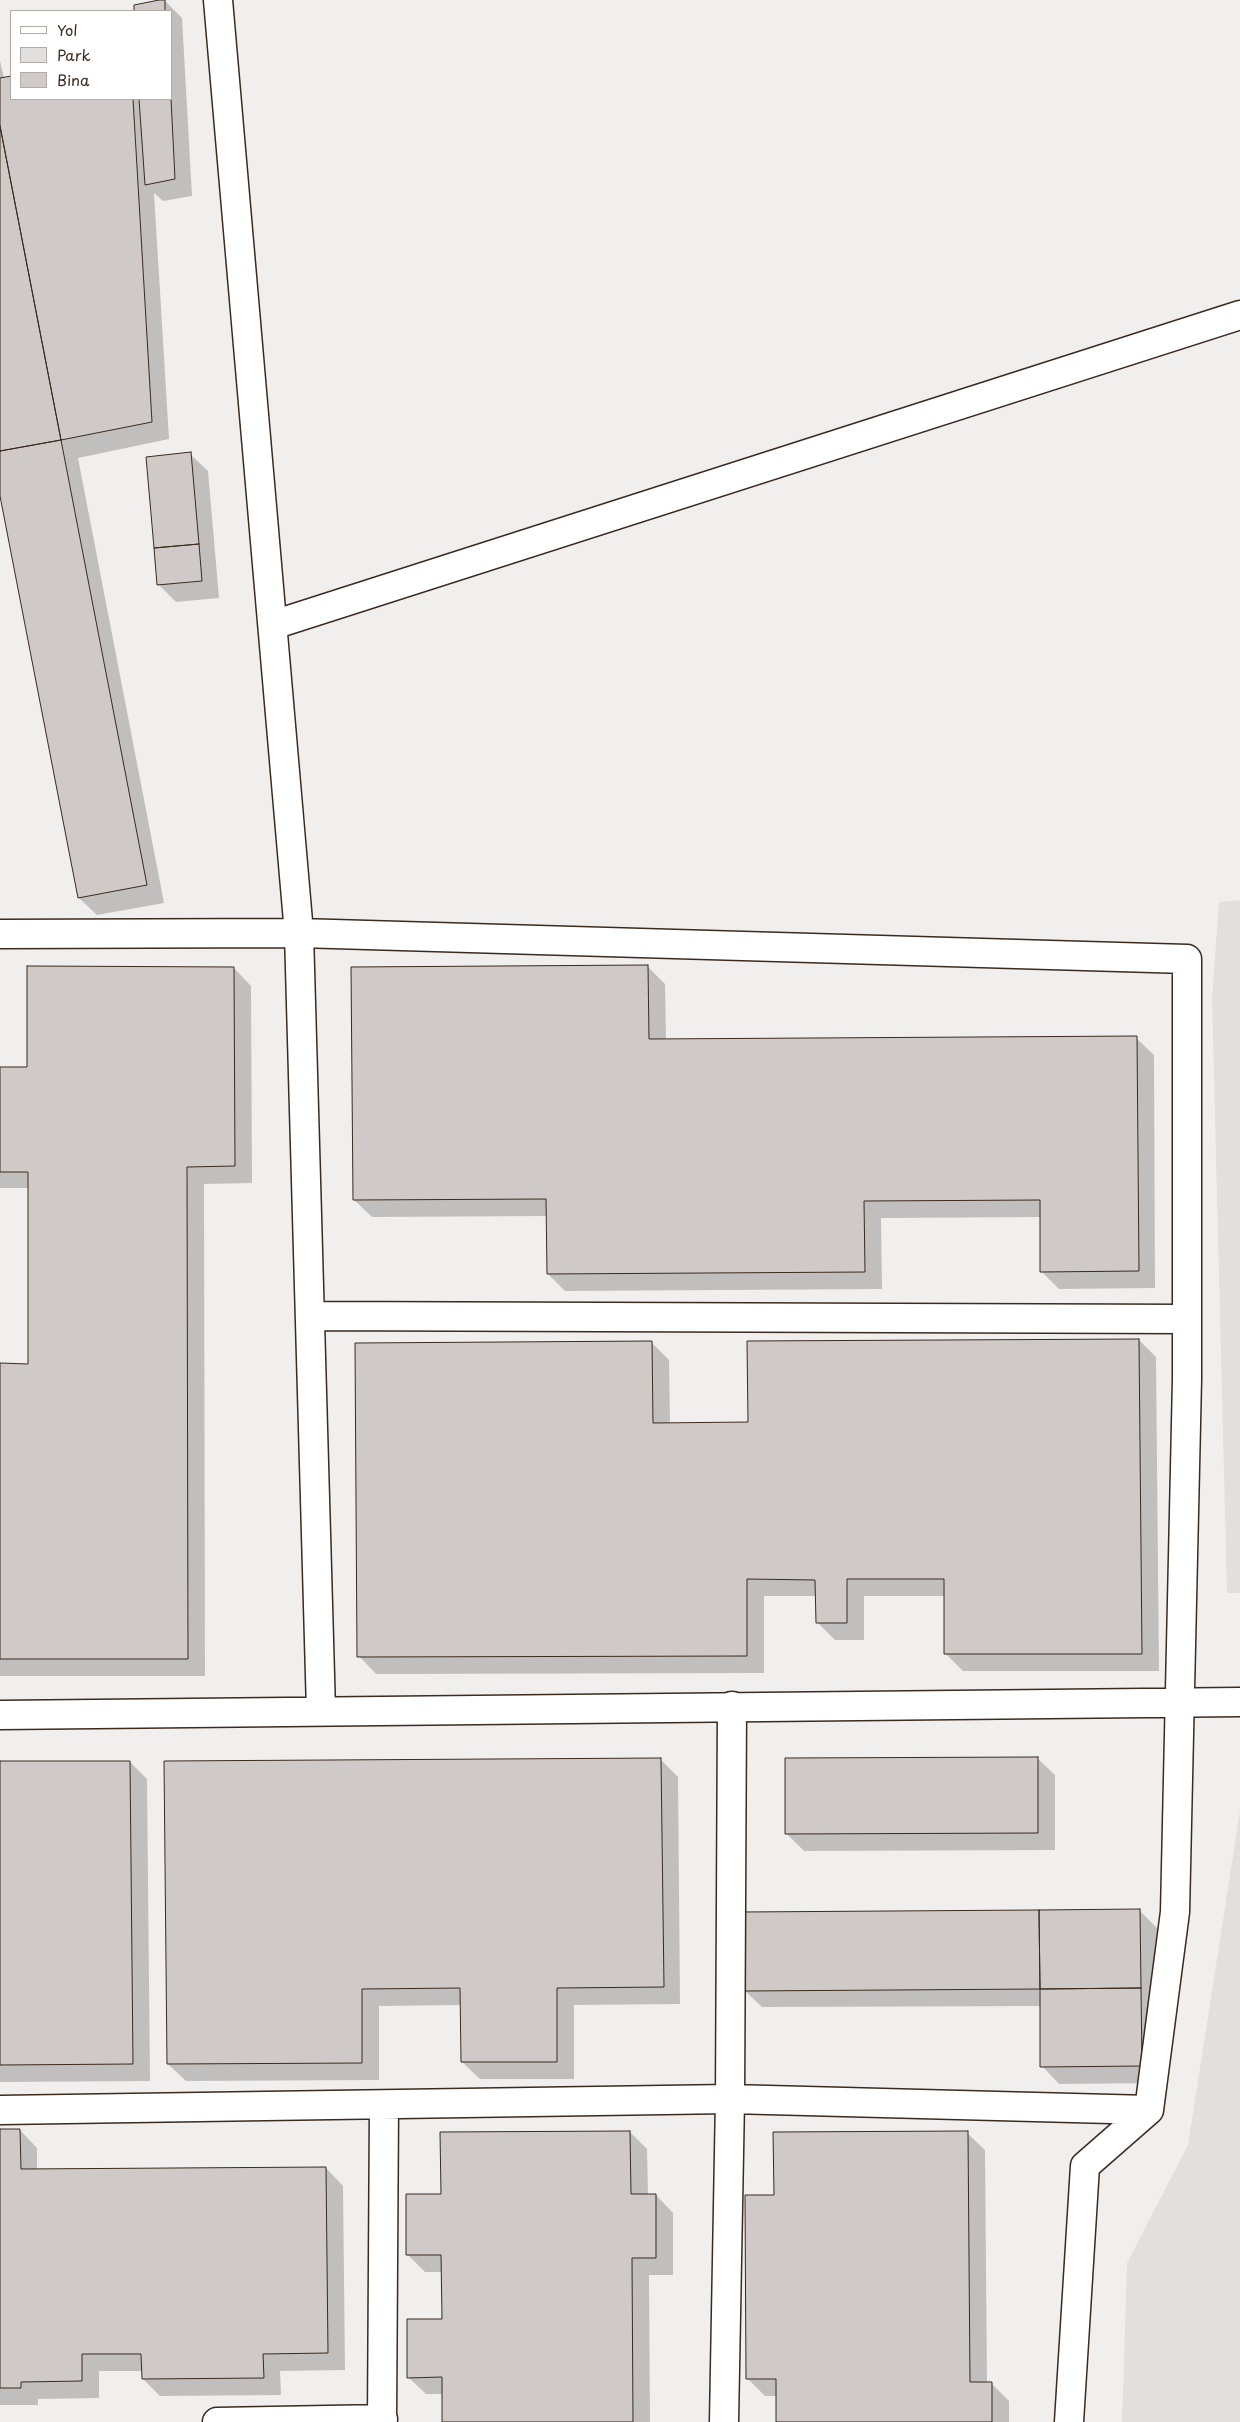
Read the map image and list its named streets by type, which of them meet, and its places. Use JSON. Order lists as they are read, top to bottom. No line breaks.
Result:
{"legend":["Yol","Park","Bina"]}
